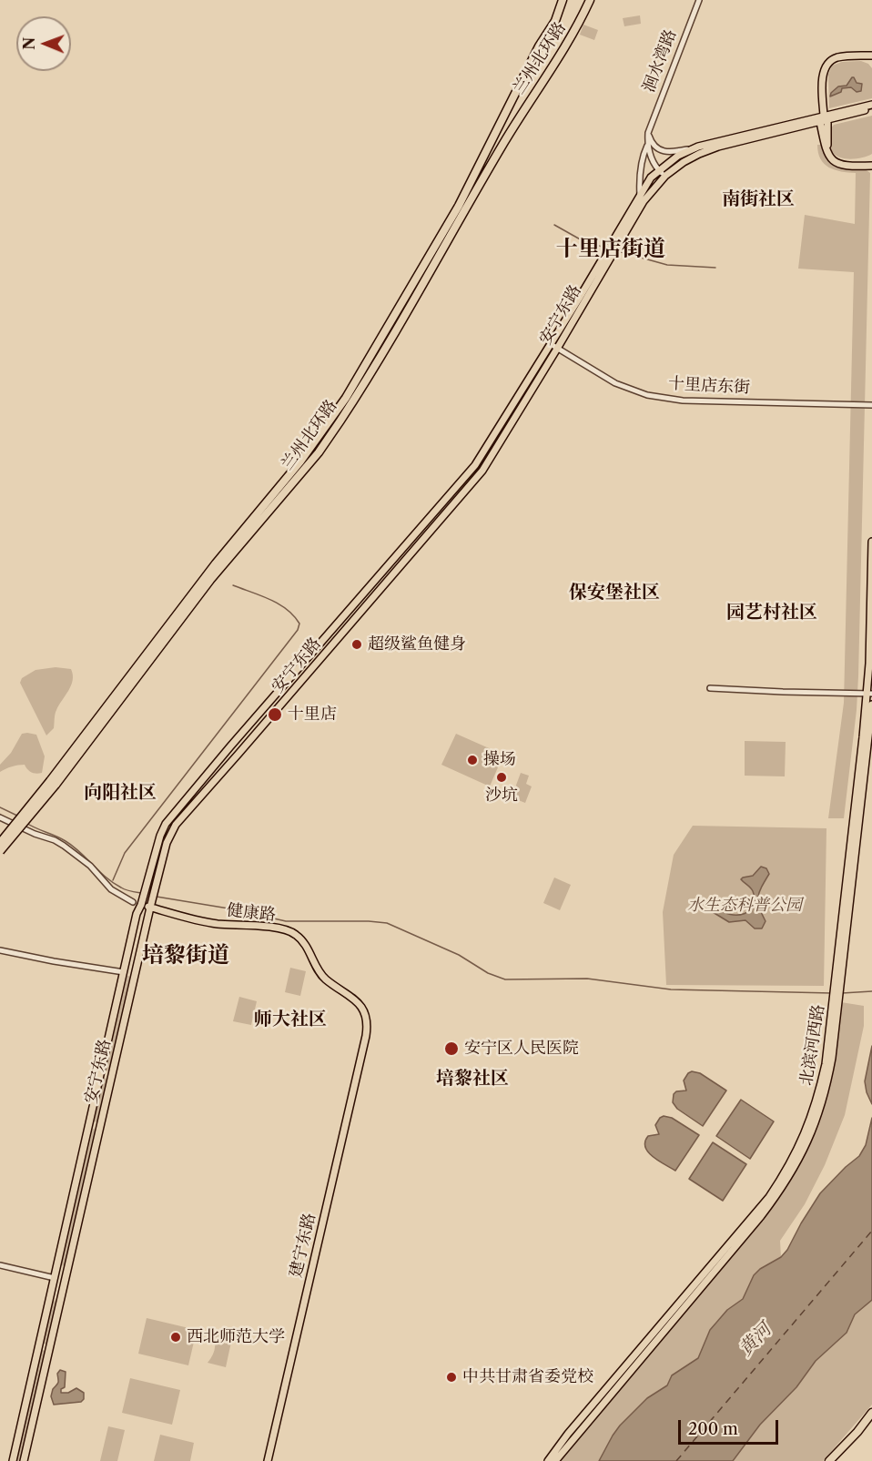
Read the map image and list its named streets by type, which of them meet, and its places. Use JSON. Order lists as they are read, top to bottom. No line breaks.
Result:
{"streets":{"highway":["兰州北环路"],"main road":["安宁东路","健康路","北滨河西路","建宁东路"],"street":["洄水湾路","十里店东街"]},"crossings":[["洄水湾路","安宁东路"],["安宁东路","十里店东街"],["安宁东路","健康路"],["健康路","建宁东路"]],"districts":["南街社区","十里店街道","保安堡社区","园艺村社区","向阳社区","培黎街道","师大社区","培黎社区"],"water":["黄河"],"parks":["水生态科普公园"],"places":["超级鲨鱼健身","十里店","操场","沙坑","安宁区人民医院","西北师范大学","中共甘肃省委党校"],"scale_bar":"200 m","north":"left"}
